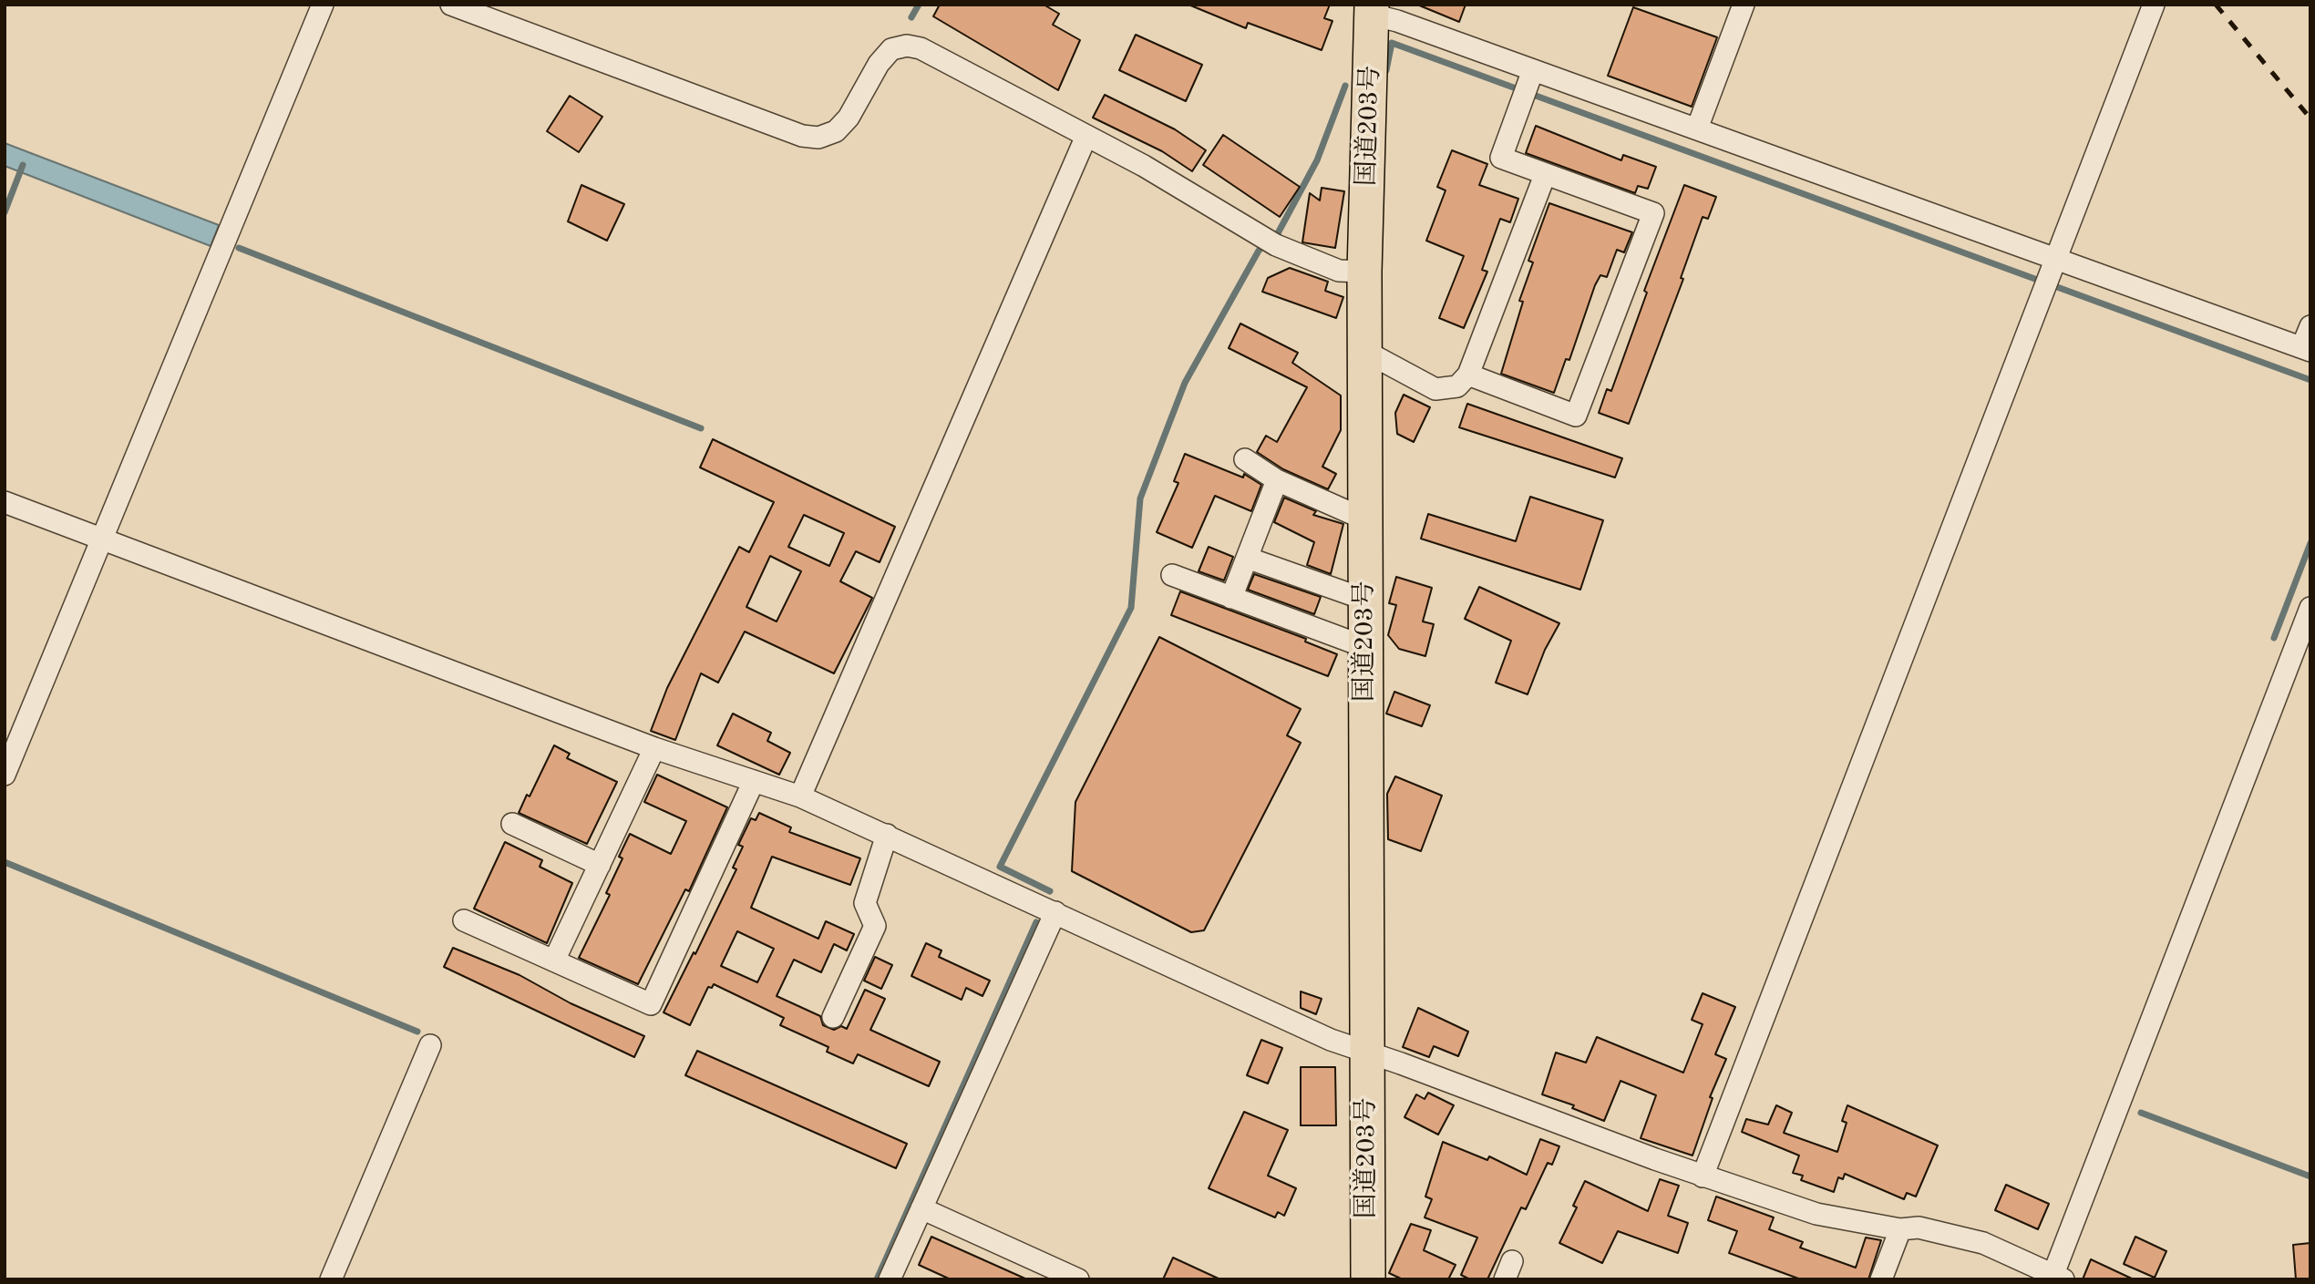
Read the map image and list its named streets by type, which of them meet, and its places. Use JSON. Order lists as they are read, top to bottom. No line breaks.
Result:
{"streets":{"highway":["国道203号"]}}
